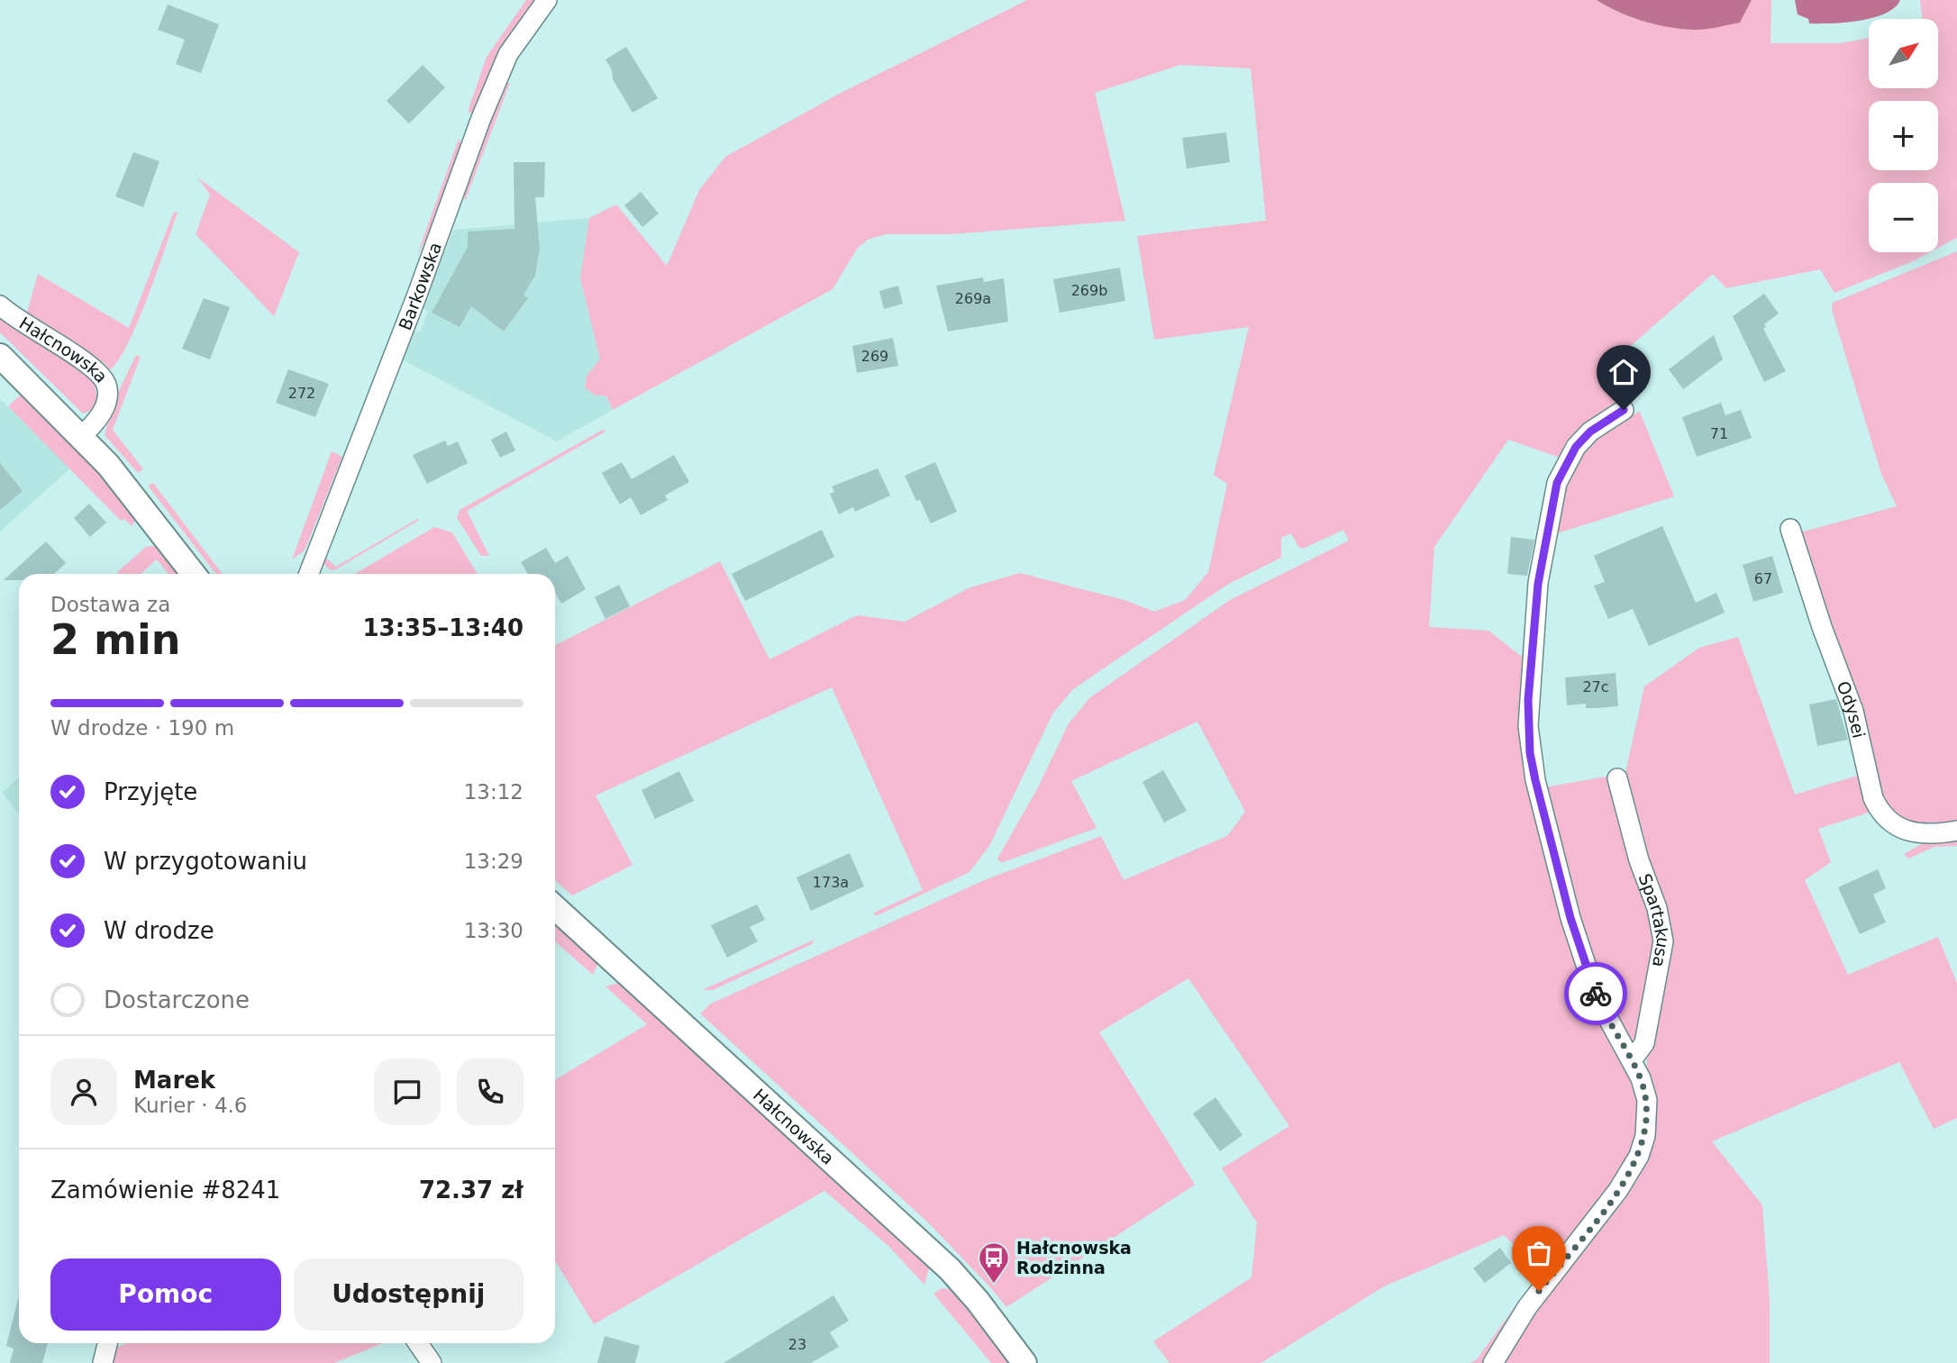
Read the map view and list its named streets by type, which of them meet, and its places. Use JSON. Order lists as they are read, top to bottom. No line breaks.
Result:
{"streets":{"street":["Barkowska","Hałcnowska","Odysei","Spartakusa"]},"places":{"bus stop":["Hałcnowska Rodzinna"]},"house_numbers":["269b","269a","269","272","71","67","27c","173a","23"],"north":"top right","page":{"map_buttons":["+","−"],"heading":["2 min","Dostawa za","13:35–13:40"],"panel":["Marek","Kurier · 4.6","Zamówienie #8241","72.37 zł"],"bar":"W drodze · 190 m","list":[["Przyjęte","13:12"],["W przygotowaniu","13:29"],["W drodze","13:30"],"Dostarczone"],"buttons":["Pomoc","Udostępnij"]}}
